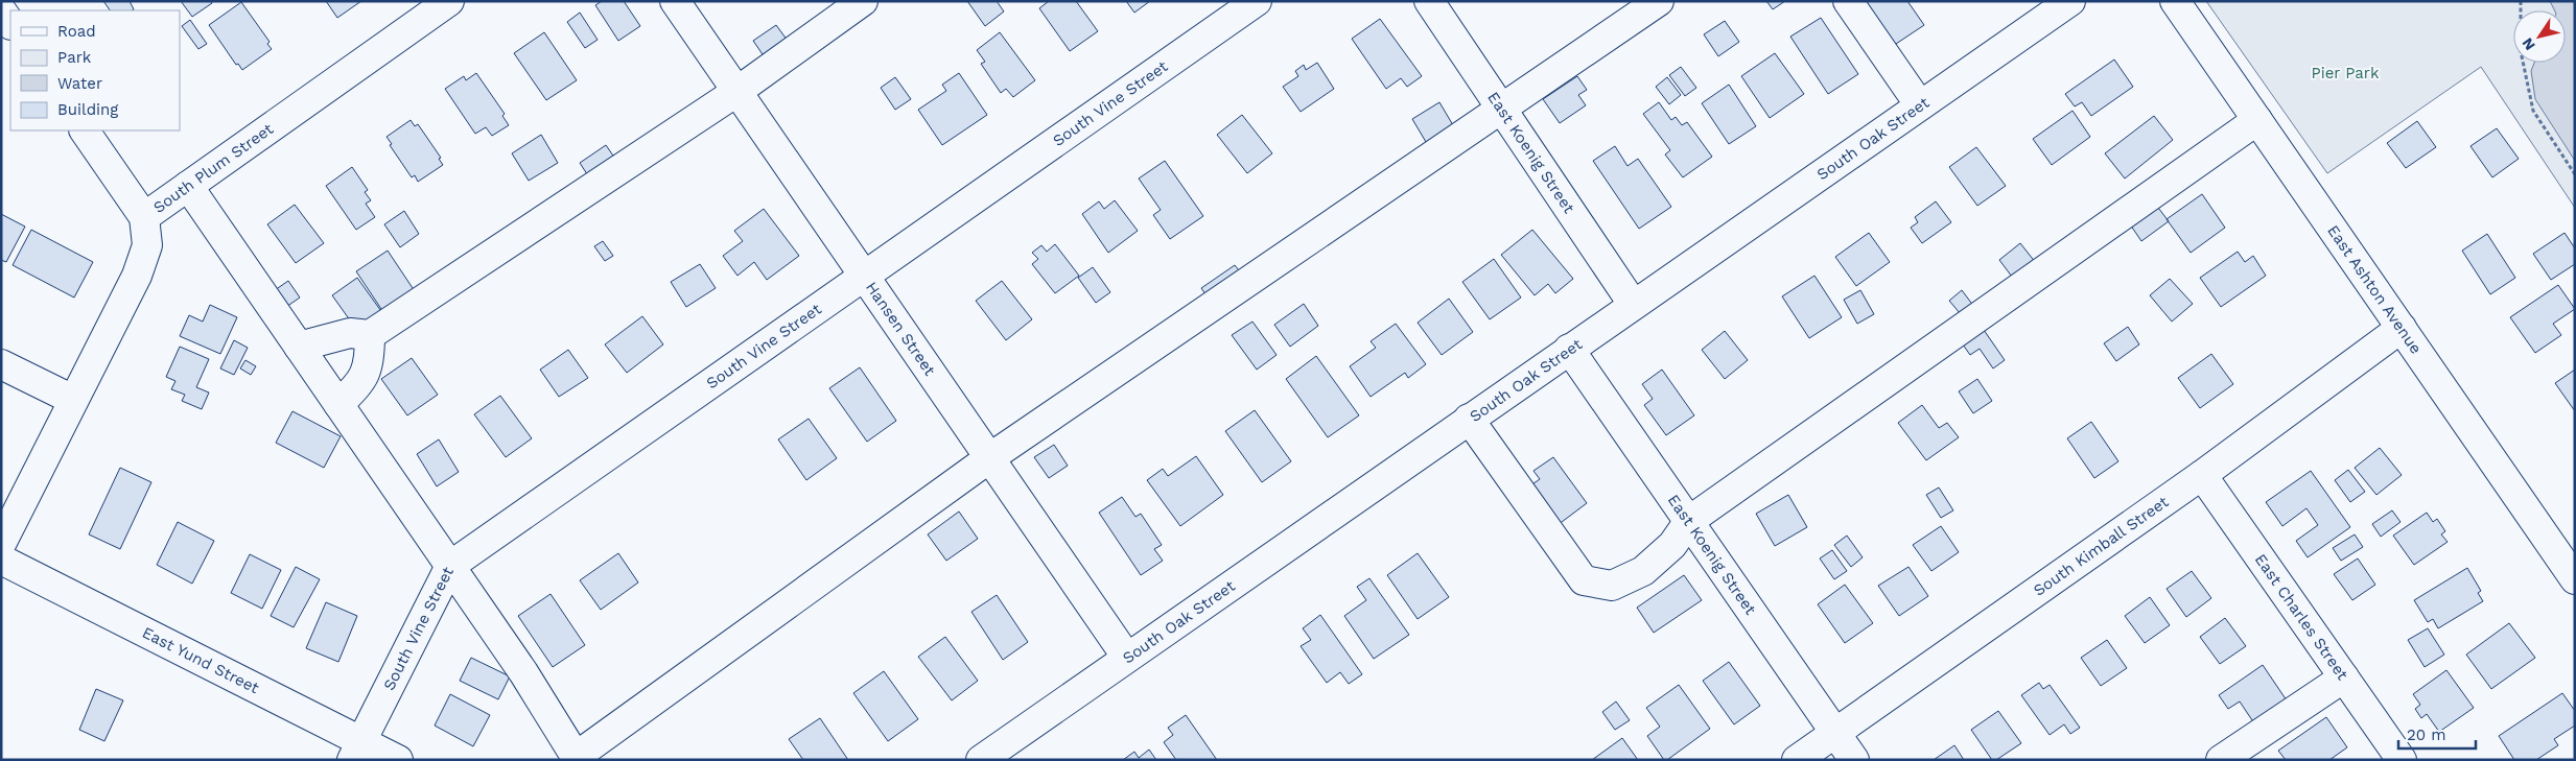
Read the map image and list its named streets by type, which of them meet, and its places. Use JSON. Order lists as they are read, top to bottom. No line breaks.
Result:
{"streets":{"street":["South Vine Street","South Oak Street","East Koenig Street","South Plum Street","East Ashton Avenue","Hansen Street","South Kimball Street","East Charles Street","East Yund Street"]},"crossings":[["South Vine Street","Hansen Street"],["South Vine Street","East Yund Street"],["South Oak Street","East Koenig Street"],["South Oak Street","Hansen Street"],["East Koenig Street","South Kimball Street"],["East Ashton Avenue","South Kimball Street"],["South Kimball Street","East Charles Street"]],"parks":["Pier Park"],"legend":["Road","Park","Water","Building"],"scale_bar":"20 m","north":"bottom left"}
